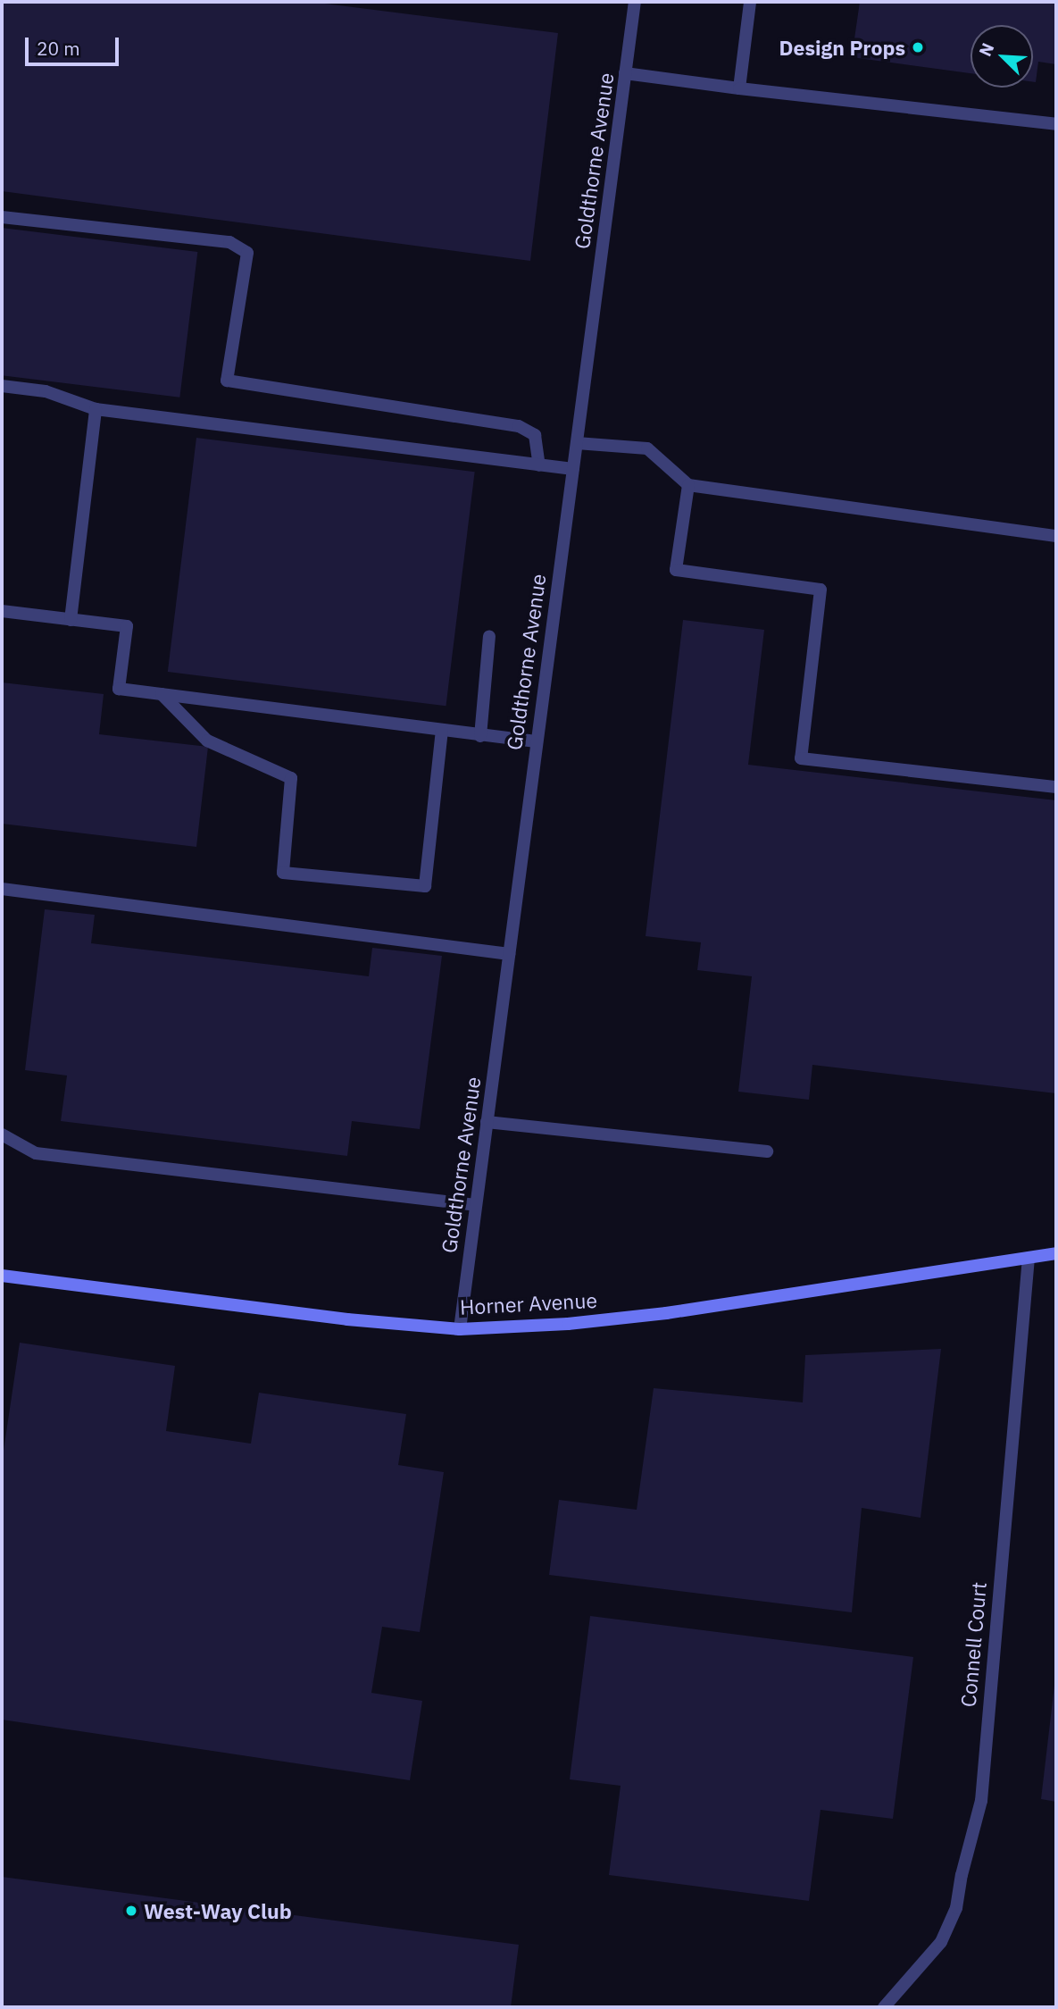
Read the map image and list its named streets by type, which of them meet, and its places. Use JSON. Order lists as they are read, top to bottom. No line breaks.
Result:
{"streets":{"main road":["Horner Avenue"],"street":["Goldthorne Avenue","Connell Court"]},"crossings":[["Goldthorne Avenue","Horner Avenue"],["Horner Avenue","Connell Court"]],"places":["Design Props","West-Way Club"],"scale_bar":"20 m","north":"top left"}
